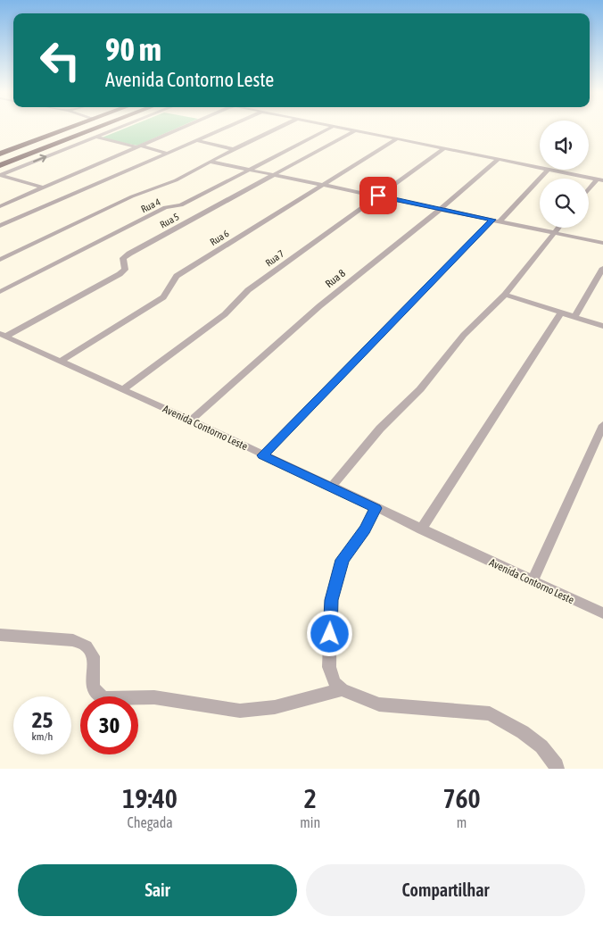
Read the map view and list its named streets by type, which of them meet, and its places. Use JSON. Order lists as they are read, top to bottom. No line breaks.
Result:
{"streets":{"street":["Rua 4","Rua 5","Rua 6","Rua 7","Rua 8","Avenida Contorno Leste"]},"crossings":[["Rua 5","Avenida Contorno Leste"],["Rua 6","Avenida Contorno Leste"],["Rua 7","Avenida Contorno Leste"],["Rua 8","Avenida Contorno Leste"]],"page":{"turn":["90 m","Avenida Contorno Leste"],"speed":"25 km/h","limit":"30","eta":["19:40","Chegada","2","min","760","m"],"buttons":["Sair","Compartilhar"]}}
